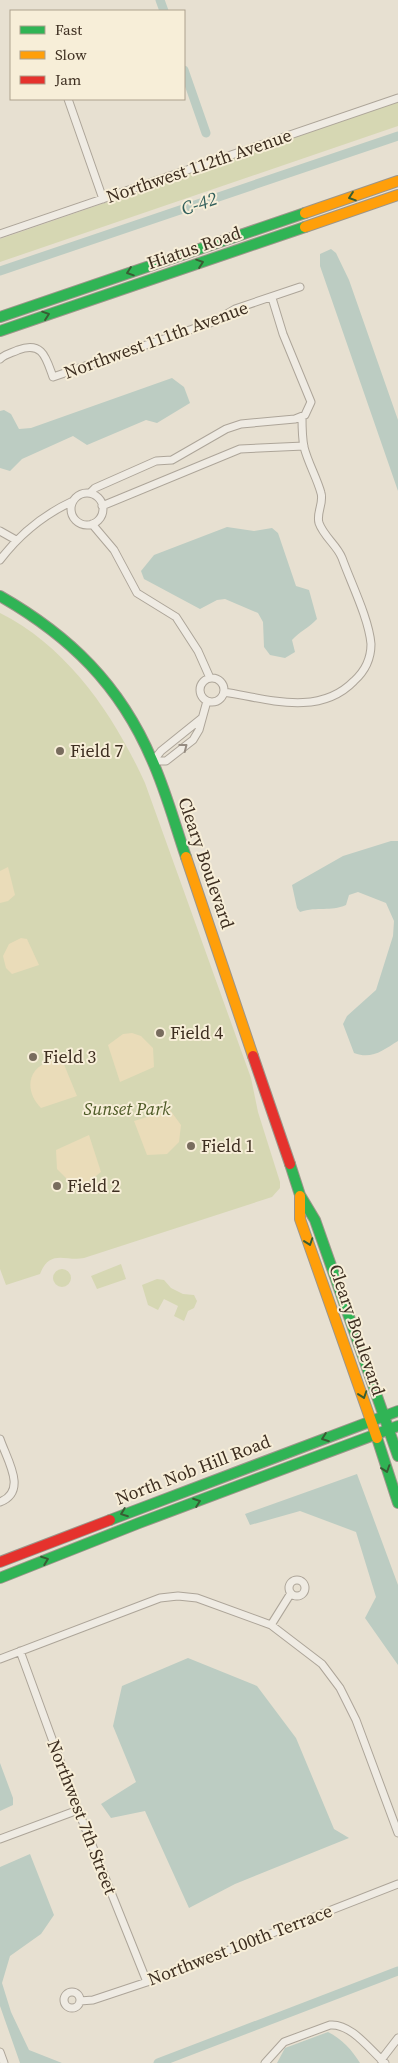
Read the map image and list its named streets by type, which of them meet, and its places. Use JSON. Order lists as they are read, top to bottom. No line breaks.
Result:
{"streets":{"main road":["Hiatus Road","Cleary Boulevard","North Nob Hill Road"],"street":["Northwest 112th Avenue","Northwest 111th Avenue","Northwest 7th Street","Northwest 100th Terrace"]},"crossings":[["Cleary Boulevard","North Nob Hill Road"],["Northwest 7th Street","Northwest 100th Terrace"]],"water":["C-42"],"parks":["Sunset Park"],"places":["Field 7","Field 4","Field 3","Field 1","Field 2"],"legend":["Fast","Slow","Jam"]}
